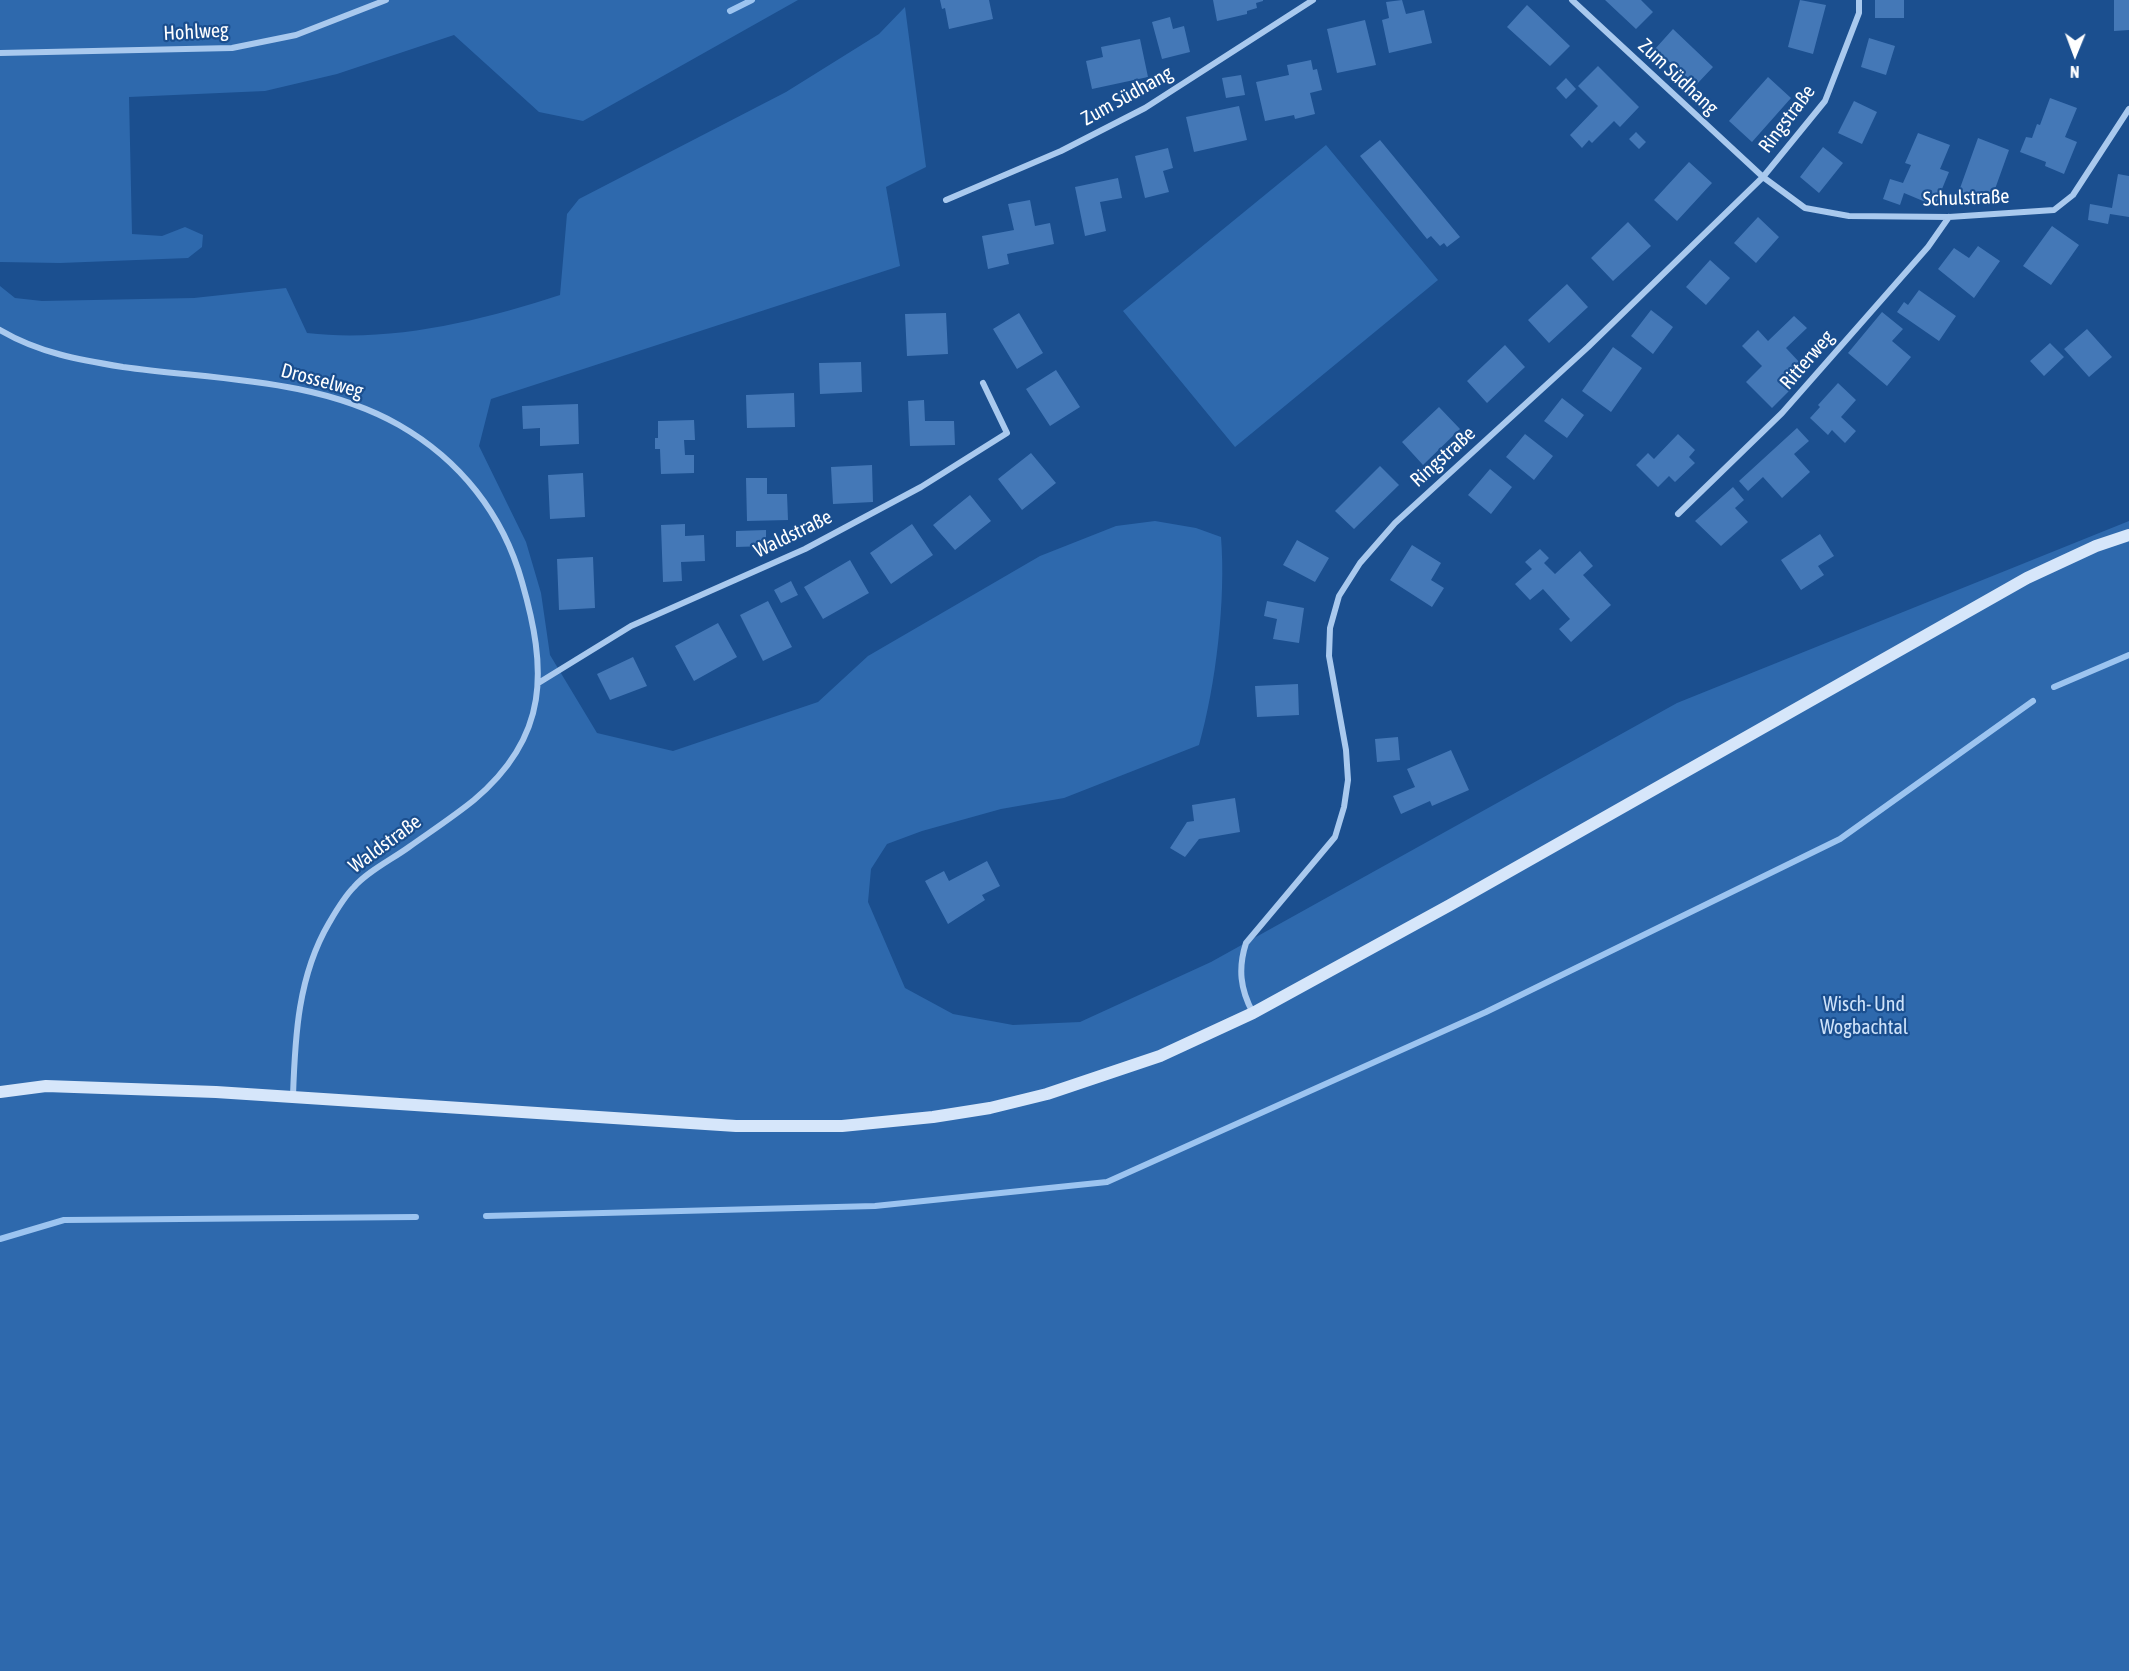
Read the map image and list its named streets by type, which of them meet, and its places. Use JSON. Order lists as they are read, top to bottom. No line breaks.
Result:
{"streets":{"street":["Hohlweg","Zum Südhang","Ringstraße","Schulstraße","Ritterweg","Drosselweg","Waldstraße"]},"crossings":[["Zum Südhang","Ringstraße"],["Zum Südhang","Schulstraße"],["Ringstraße","Schulstraße"],["Schulstraße","Ritterweg"],["Drosselweg","Waldstraße"]],"parks":["Wisch- Und Wogbachtal"],"north":"bottom"}
